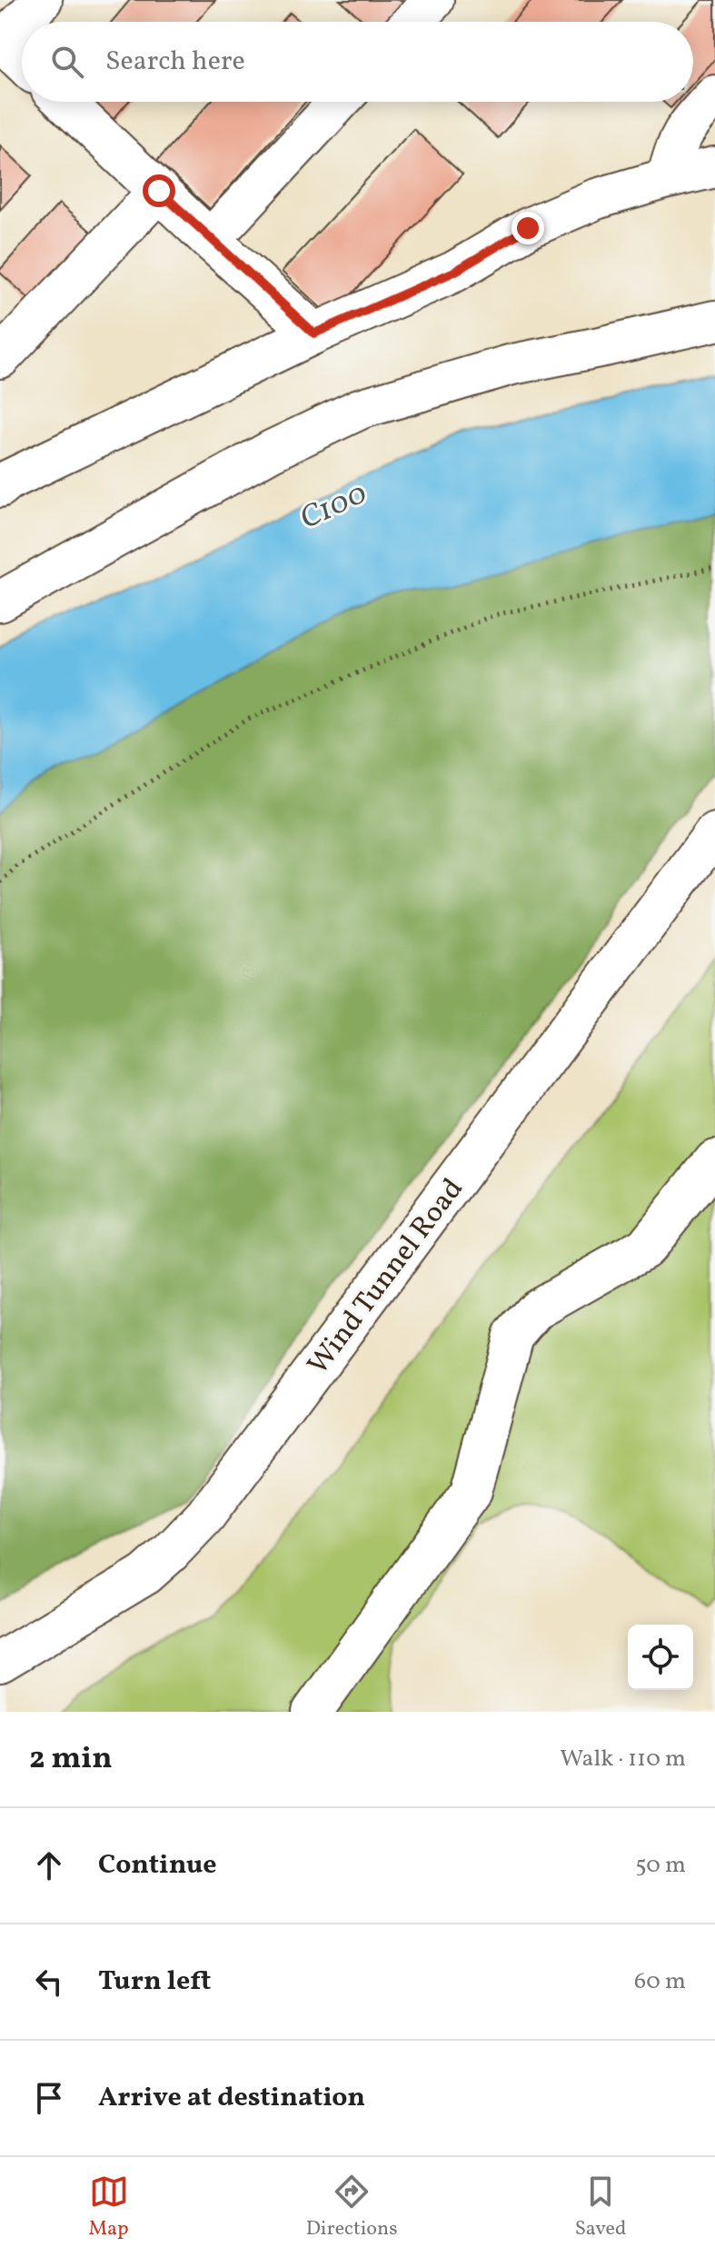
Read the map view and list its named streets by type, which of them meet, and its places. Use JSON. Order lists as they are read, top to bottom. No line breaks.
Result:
{"streets":{"street":["Wind Tunnel Road"]},"water":["C100"],"page":{"search":"Search here","heading":["2 min","Walk · 110 m"],"list":[["Continue","50 m"],["Turn left","60 m"],"Arrive at destination"],"nav":["Map","Directions","Saved"]}}
